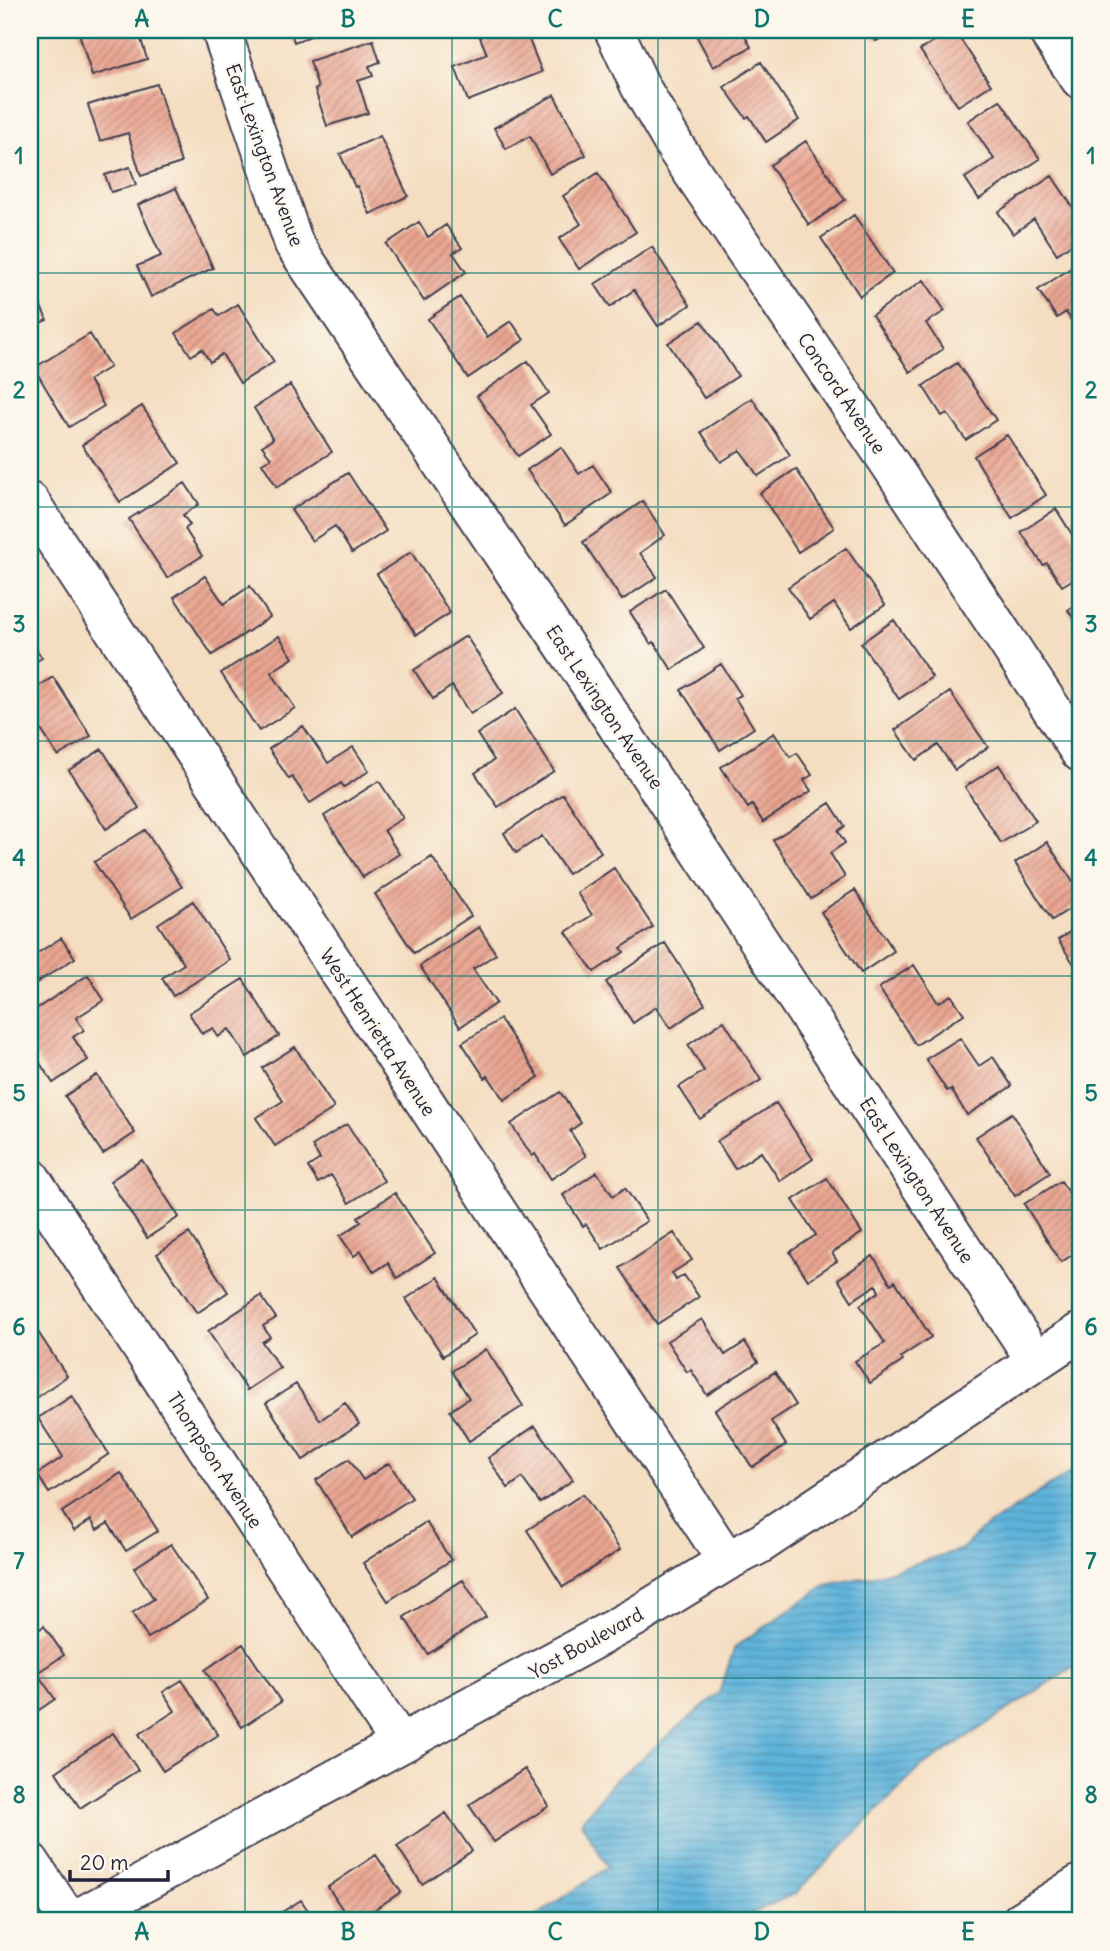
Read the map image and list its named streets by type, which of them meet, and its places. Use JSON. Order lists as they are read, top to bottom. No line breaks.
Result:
{"streets":{"street":["East Lexington Avenue","Concord Avenue","West Henrietta Avenue","Thompson Avenue","Yost Boulevard"]},"crossings":[["East Lexington Avenue","Yost Boulevard"],["West Henrietta Avenue","Yost Boulevard"],["Thompson Avenue","Yost Boulevard"]],"scale_bar":"20 m","grid":{"columns":["A","B","C","D","E"],"rows":["1","2","3","4","5","6","7","8"]}}
